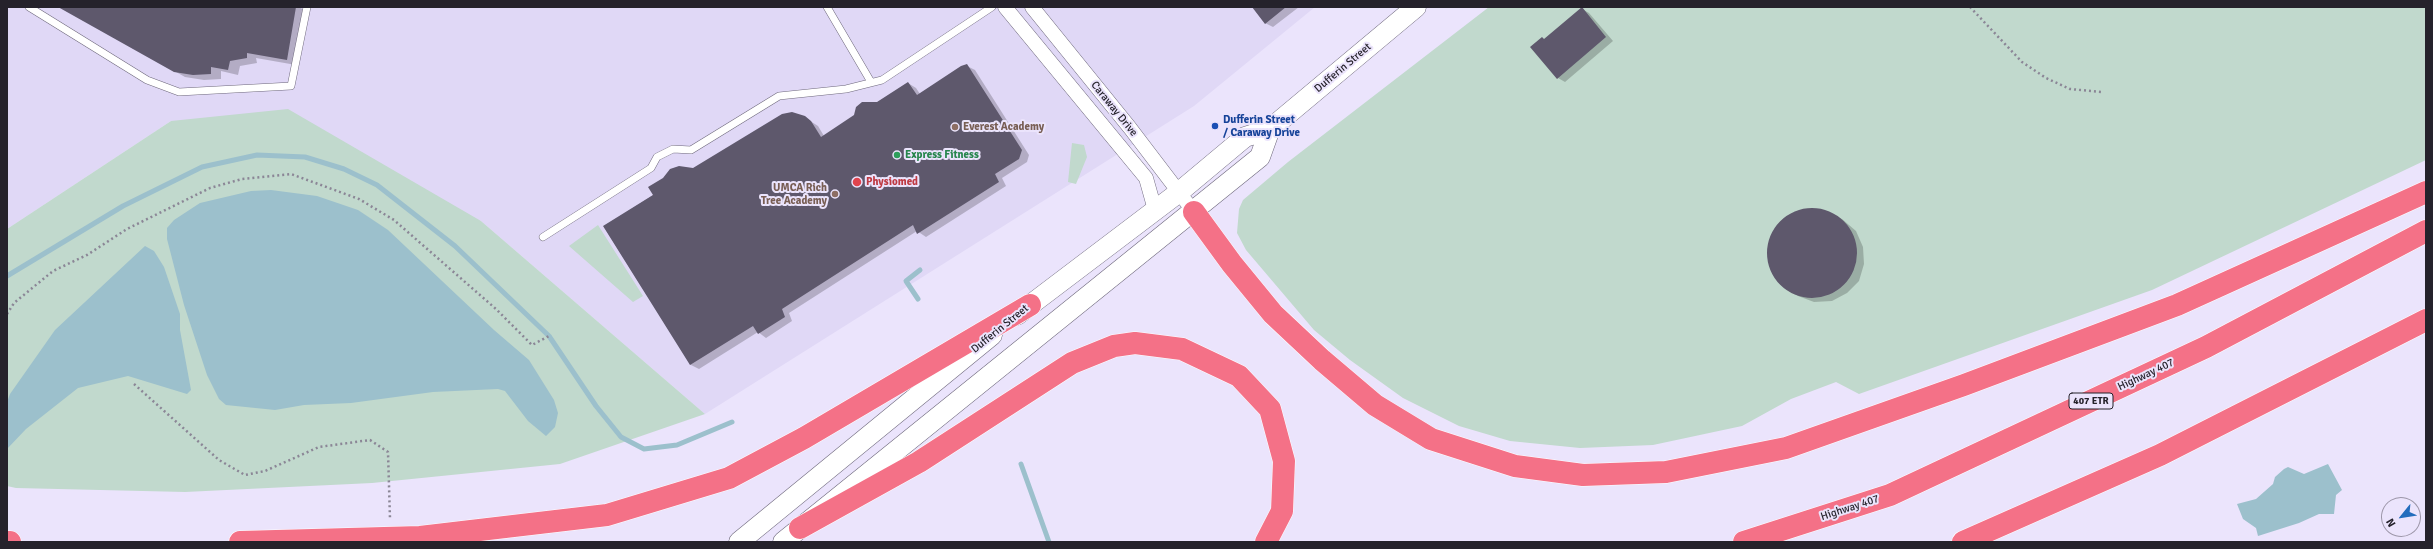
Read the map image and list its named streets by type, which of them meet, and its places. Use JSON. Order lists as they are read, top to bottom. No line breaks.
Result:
{"streets":{"highway":["Highway 407","407 ETR"],"main road":["Dufferin Street"],"street":["Caraway Drive"]},"crossings":[["Dufferin Street","Caraway Drive"]],"places":["Dufferin Street / Caraway Drive","Everest Academy","Express Fitness","Physiomed","UMCA Rich Tree Academy"],"north":"bottom left"}
